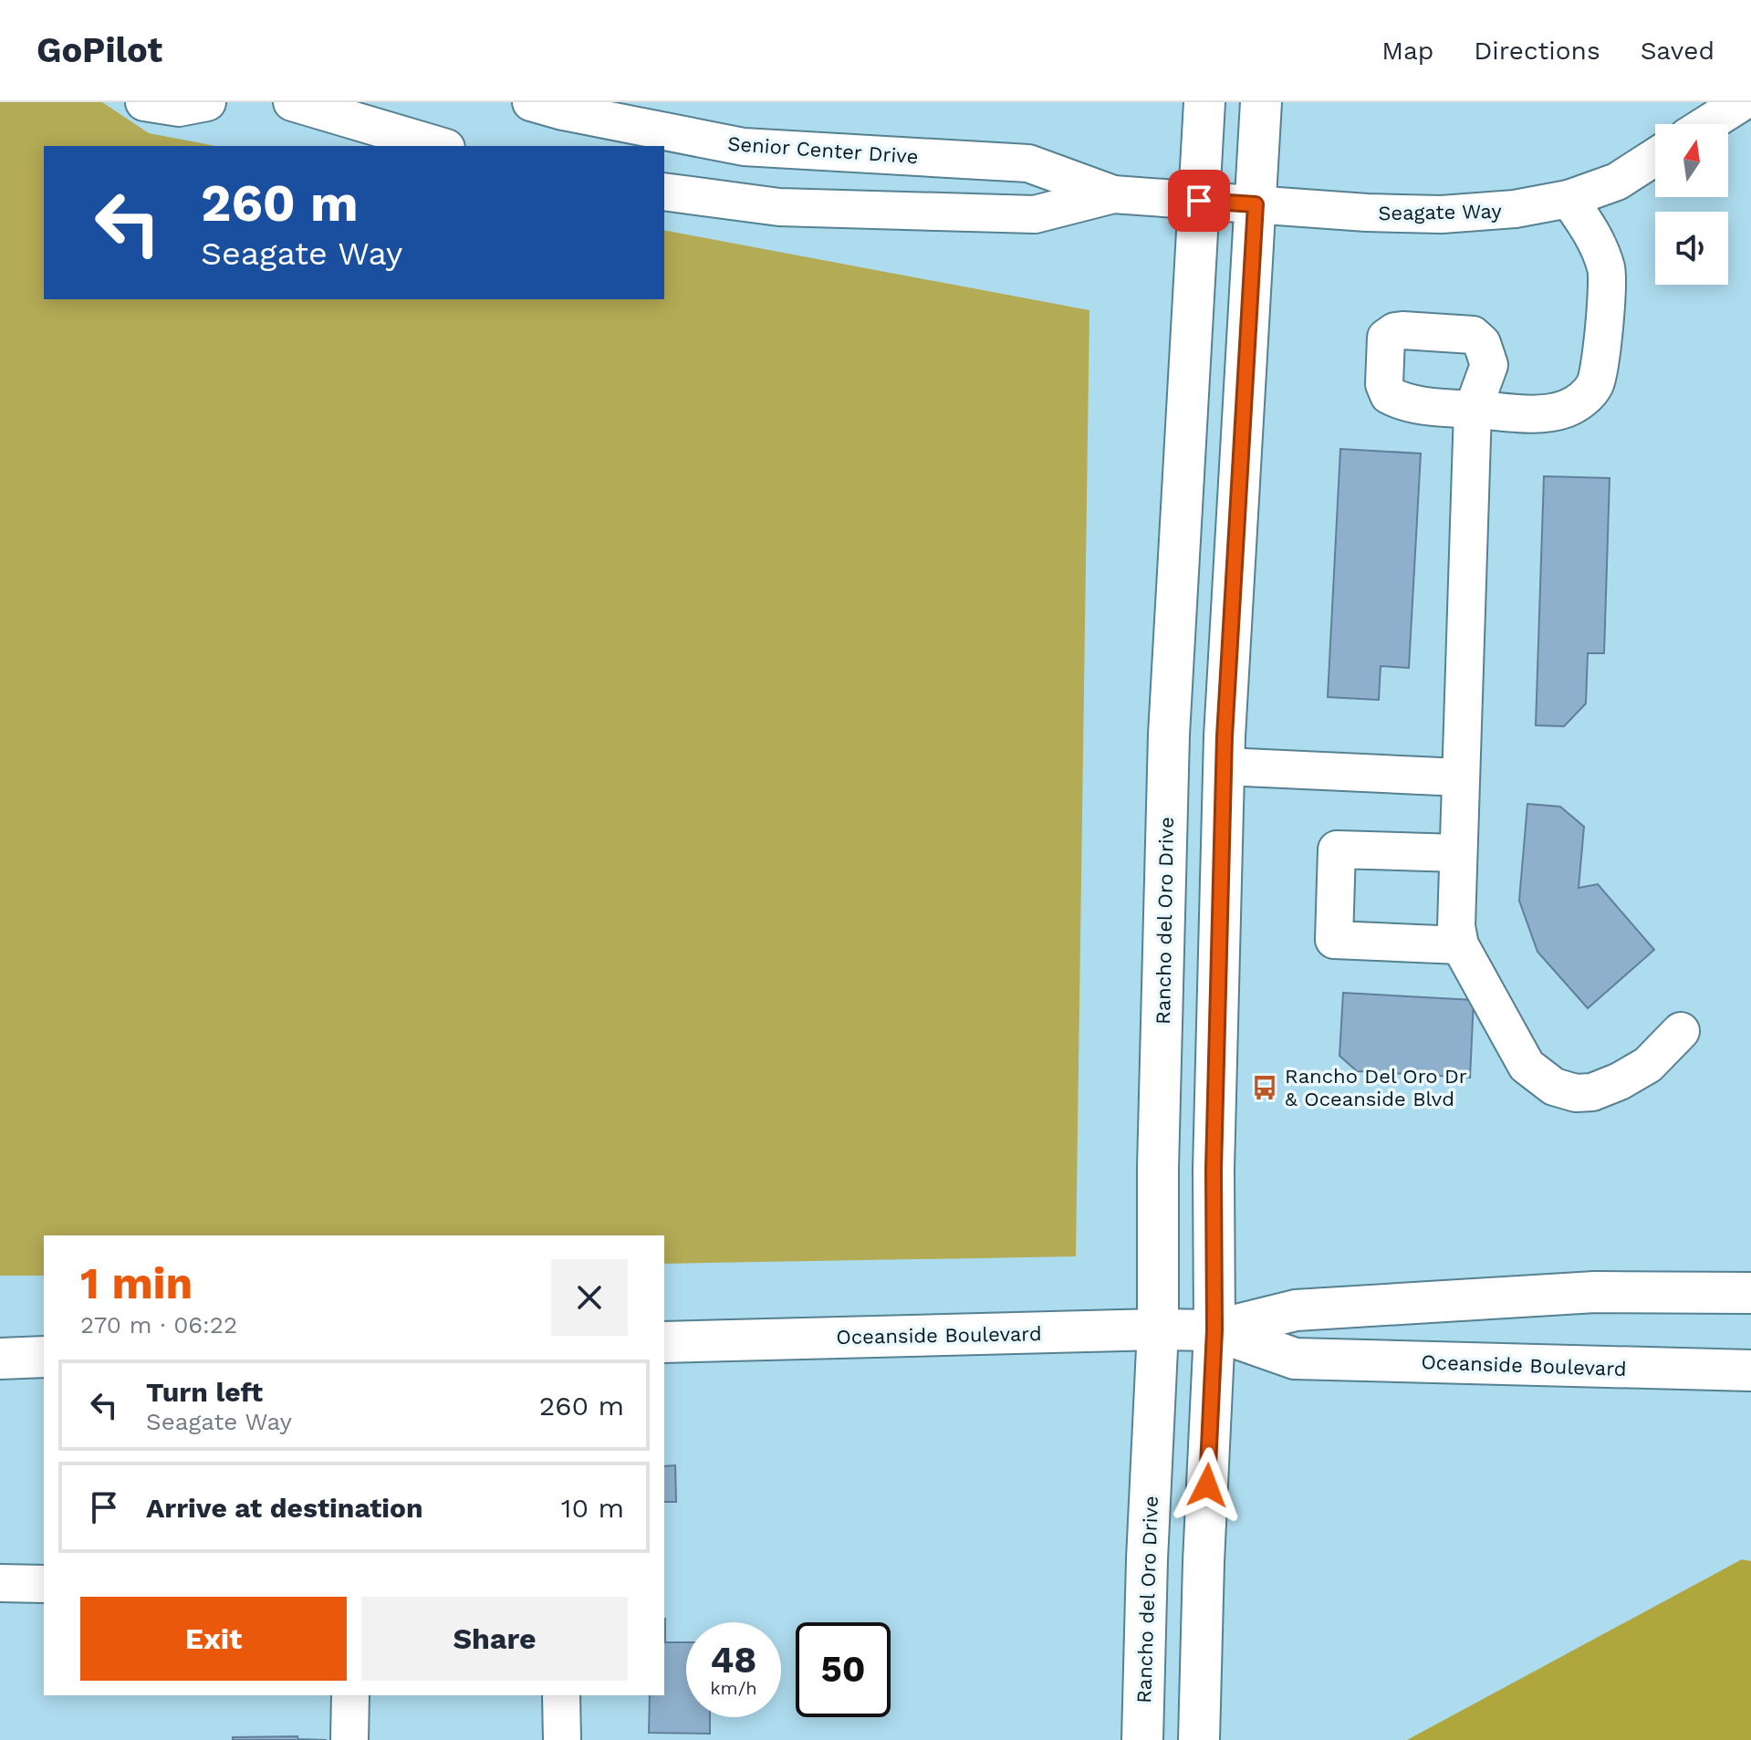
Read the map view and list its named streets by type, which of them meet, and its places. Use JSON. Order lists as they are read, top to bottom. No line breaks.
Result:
{"streets":{"main road":["Rancho del Oro Drive","Oceanside Boulevard"],"street":["Senior Center Drive","Seagate Way"]},"crossings":[["Senior Center Drive","Seagate Way"],["Senior Center Drive","Rancho del Oro Drive"],["Seagate Way","Rancho del Oro Drive"],["Rancho del Oro Drive","Oceanside Boulevard"]],"places":{"bus stop":["Rancho Del Oro Dr & Oceanside Blvd"]},"north":"top","page":{"header":"GoPilot","nav":["Map","Directions","Saved"],"turn":["260 m","Seagate Way"],"heading":["1 min","270 m · 06:22"],"list":[{"name":"Turn left","note":"Seagate Way","value":"260 m"},{"name":"Arrive at destination","value":"10 m"}],"buttons":["Exit","Share"],"speed":"48 km/h","limit":"50"}}
